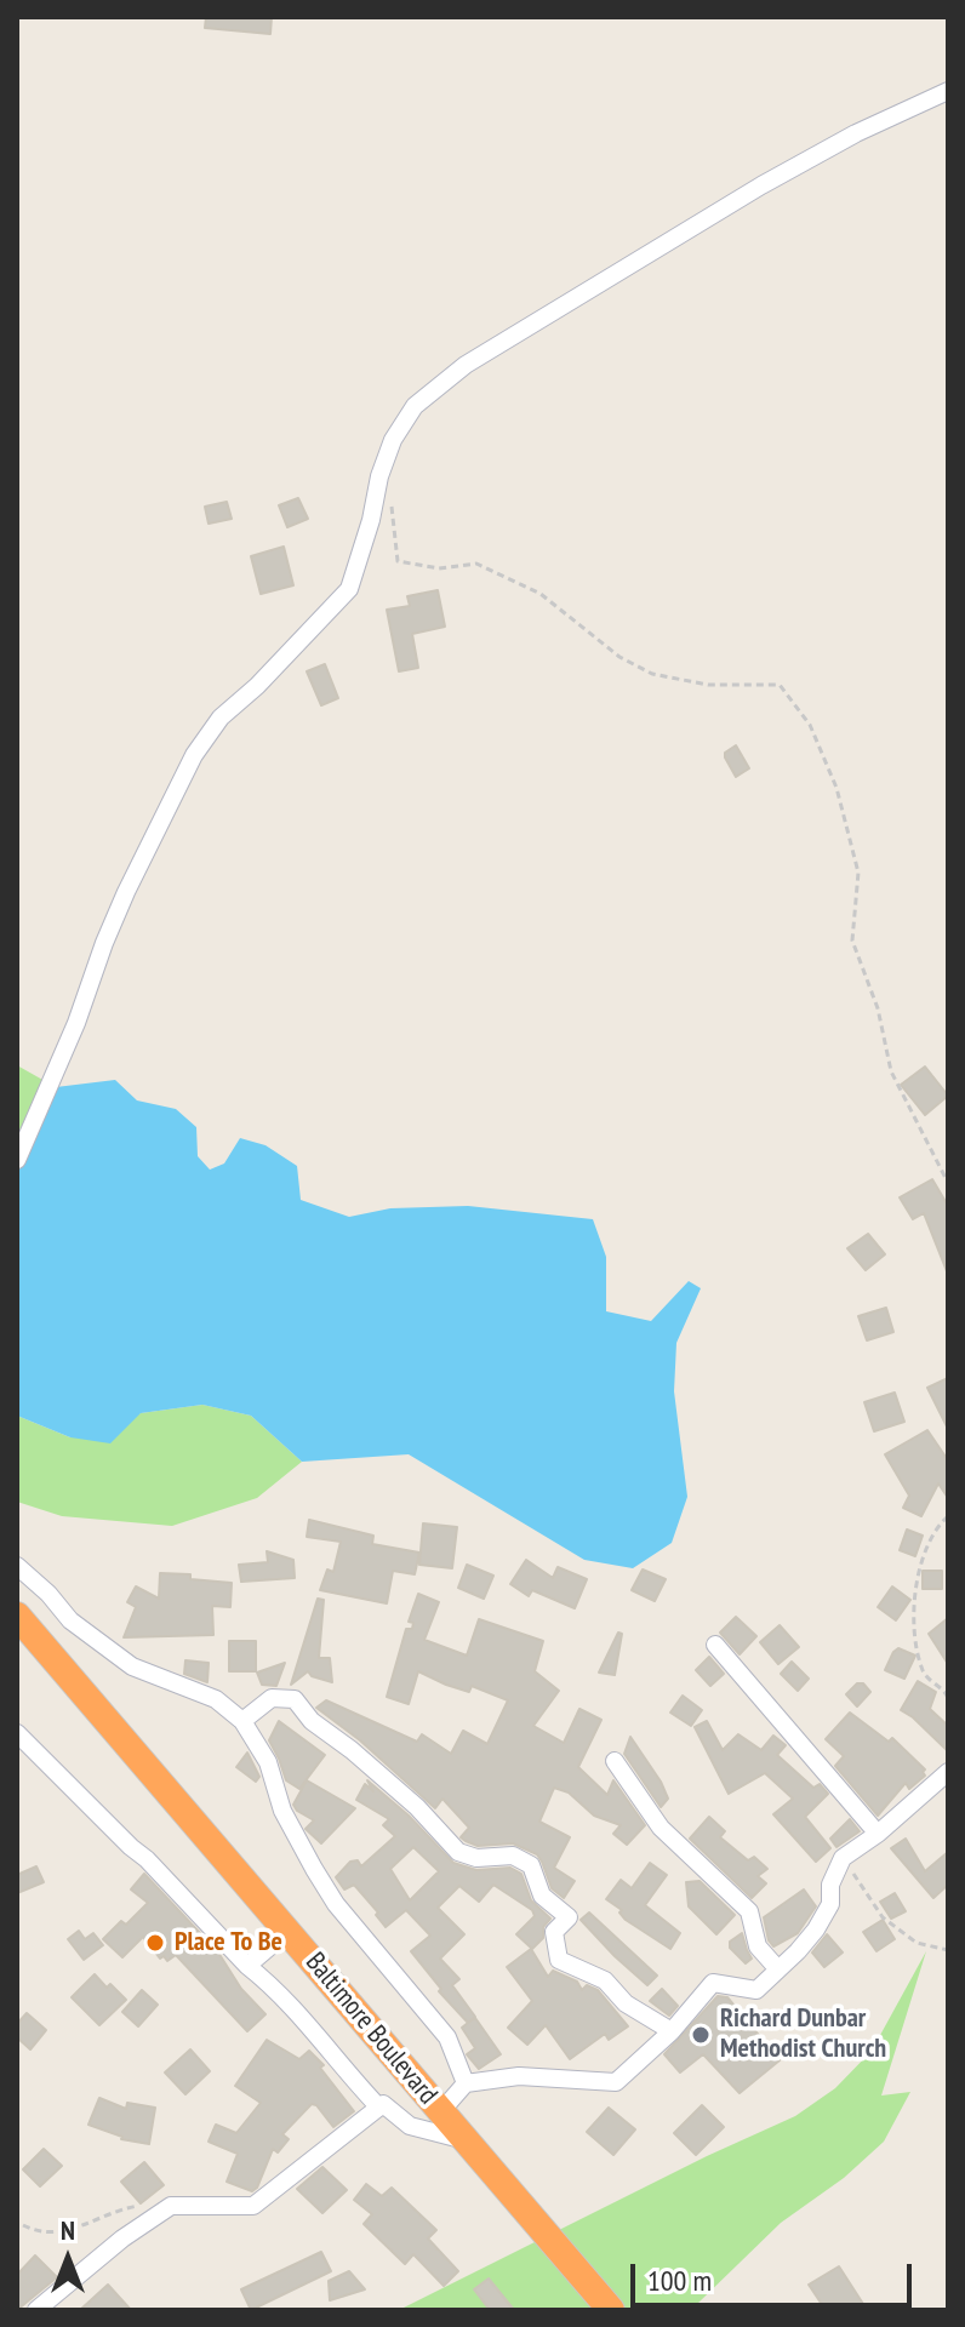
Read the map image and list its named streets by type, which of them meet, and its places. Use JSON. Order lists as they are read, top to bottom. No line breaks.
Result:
{"streets":{"highway":["Baltimore Boulevard"]},"places":["Place To Be","Richard Dunbar Methodist Church"],"scale_bar":"100 m","north":"top"}
